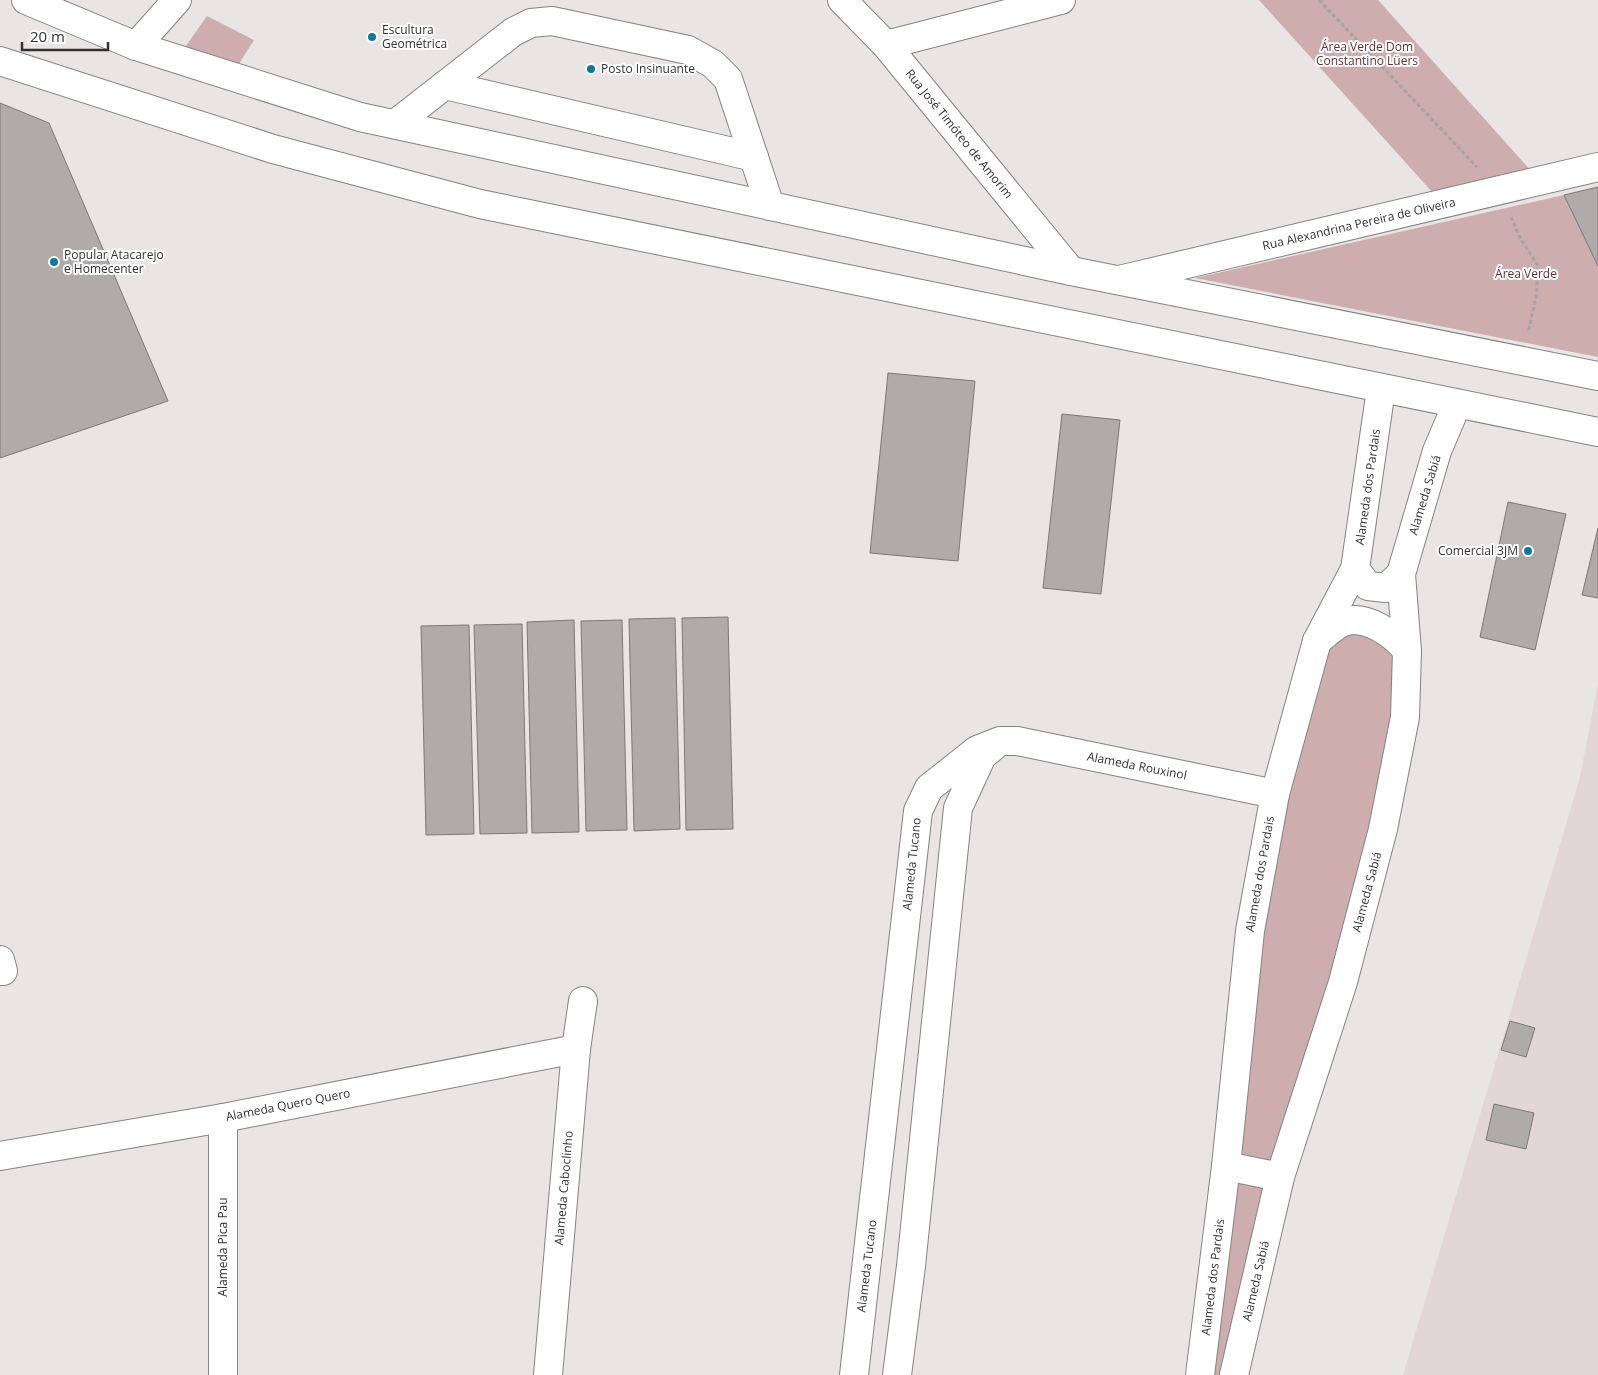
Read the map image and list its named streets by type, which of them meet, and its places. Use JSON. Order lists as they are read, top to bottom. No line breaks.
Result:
{"streets":{"main road":["Rua José Timóteo de Amorim","Rua Alexandrina Pereira de Oliveira","Alameda dos Pardais","Alameda Sabiá","Alameda Rouxinol","Alameda Tucano","Alameda Quero Quero","Alameda Caboclinho","Alameda Pica Pau"]},"crossings":[["Alameda dos Pardais","Alameda Rouxinol"],["Alameda Rouxinol","Alameda Tucano"],["Alameda Quero Quero","Alameda Caboclinho"],["Alameda Quero Quero","Alameda Pica Pau"]],"parks":["Área Verde Dom Constantino Lüers","Área Verde"],"places":["Escultura Geométrica","Posto Insinuante","Popular Atacarejo e Homecenter","Comercial 3JM"],"scale_bar":"20 m"}
